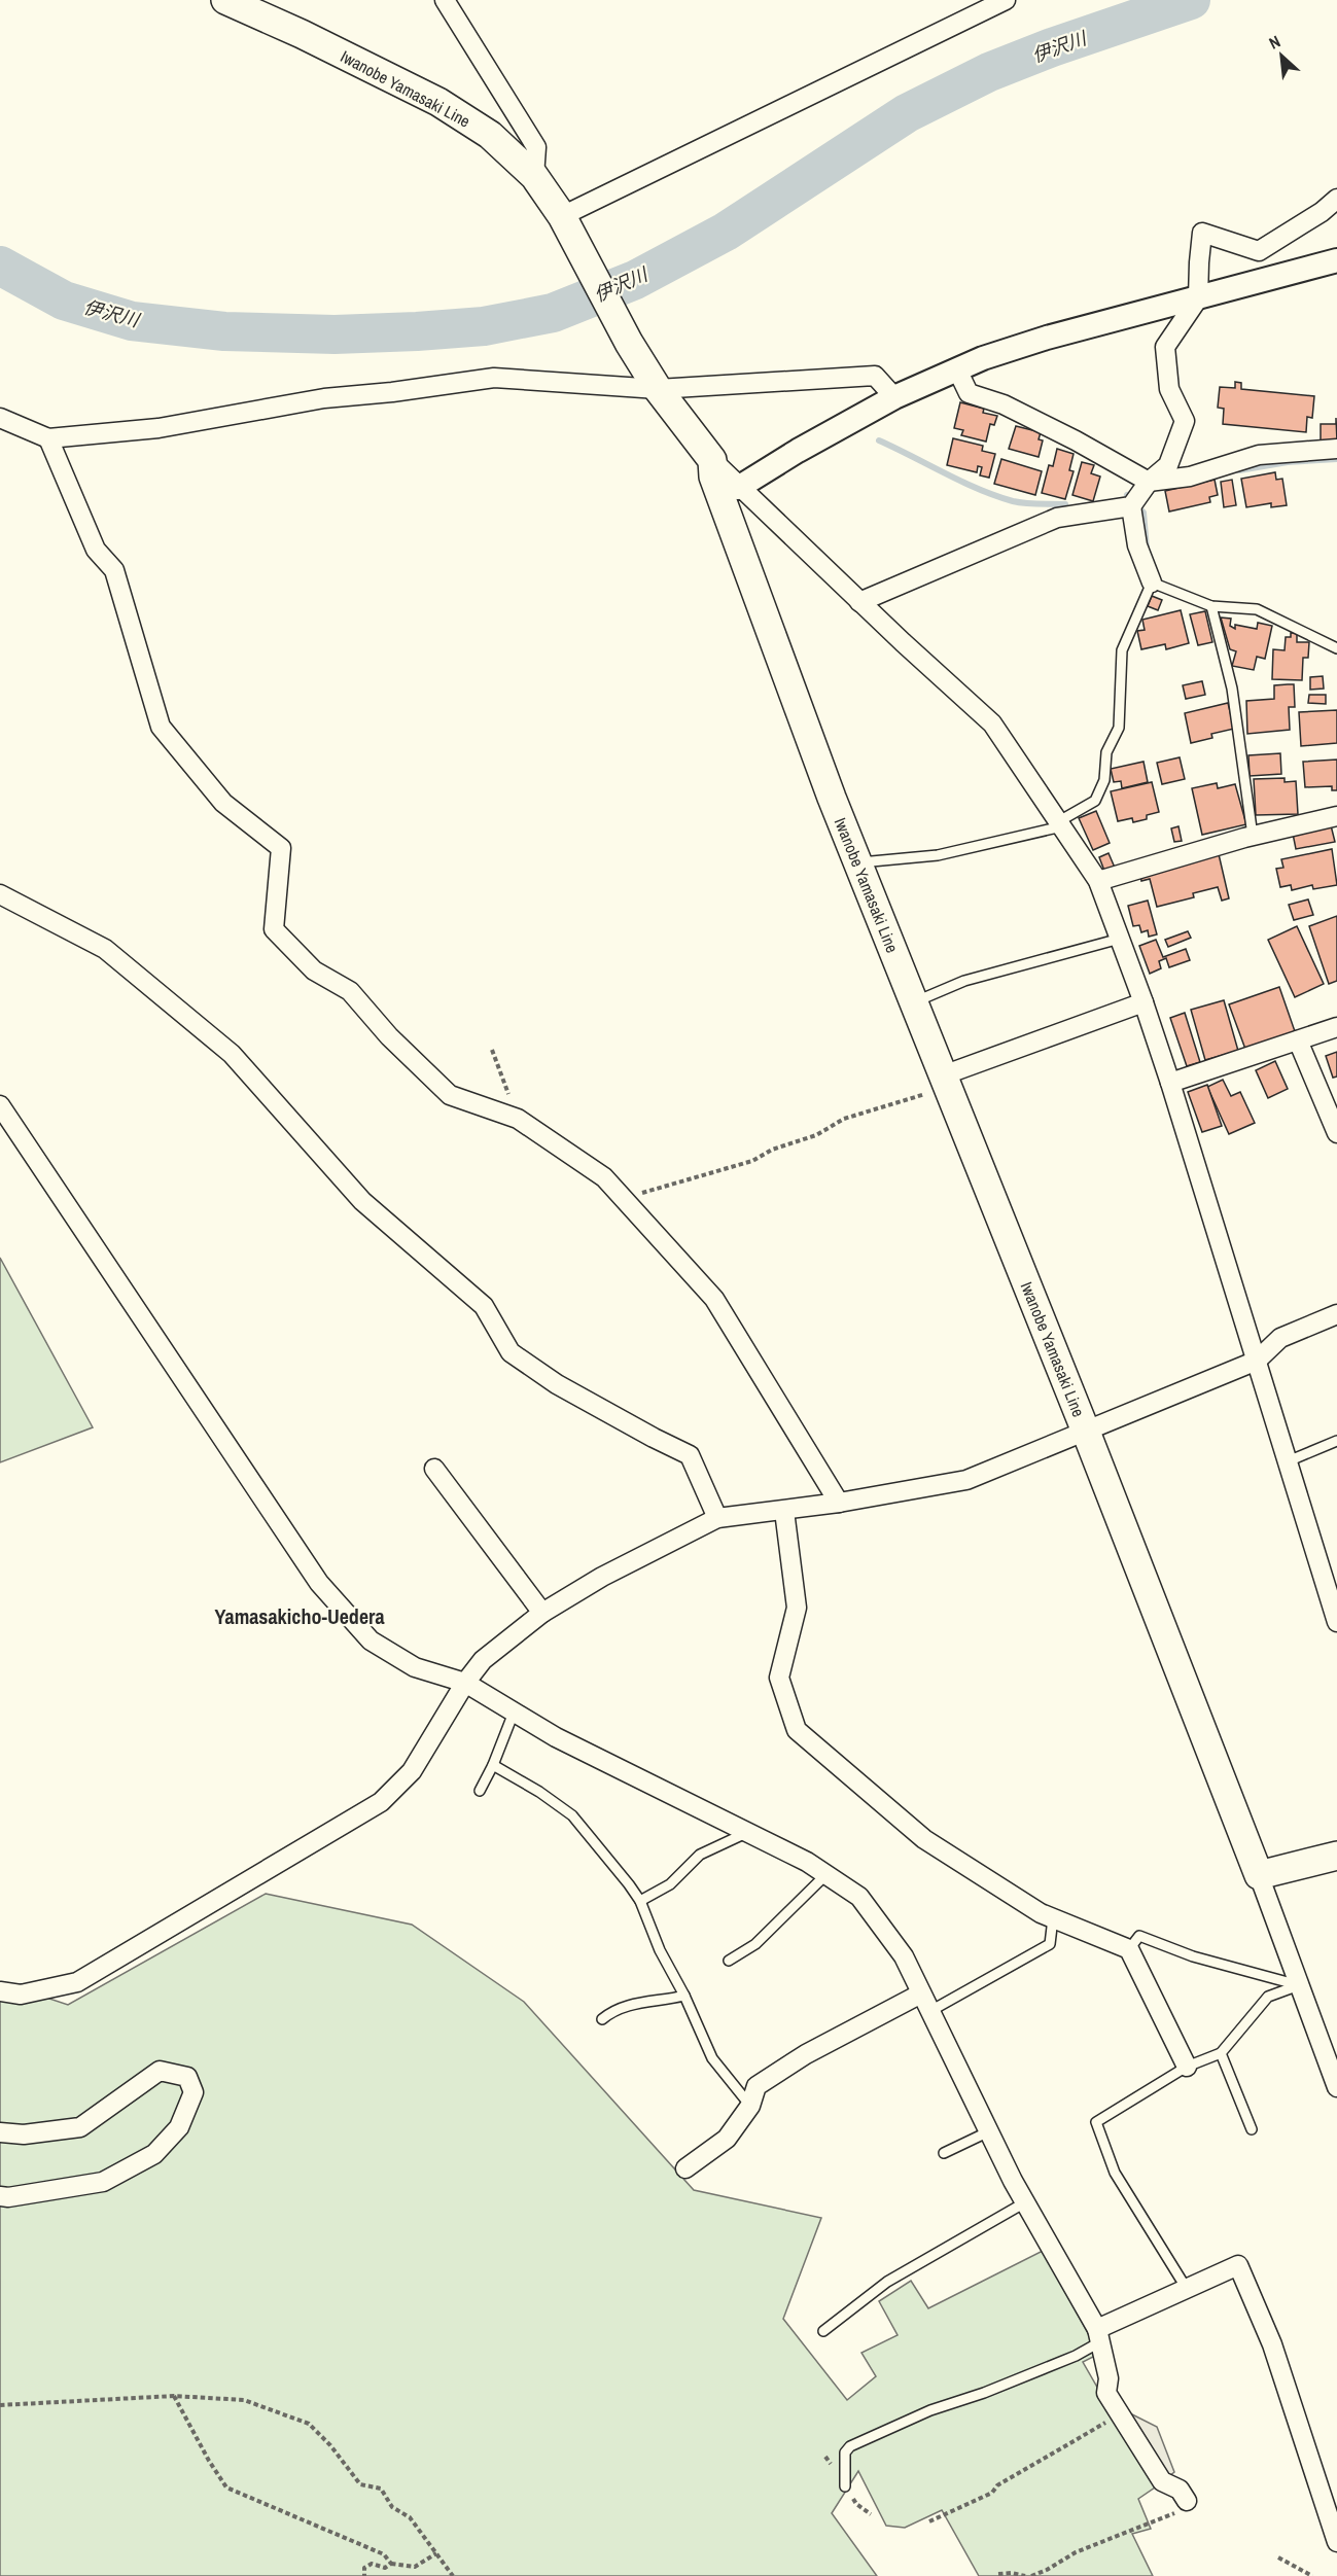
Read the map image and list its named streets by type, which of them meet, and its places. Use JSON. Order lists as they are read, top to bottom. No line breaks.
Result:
{"streets":{"main road":["Iwanobe Yamasaki Line"]},"districts":["Yamasakicho-Uedera"],"water":["伊沢川"],"north":"top left"}
